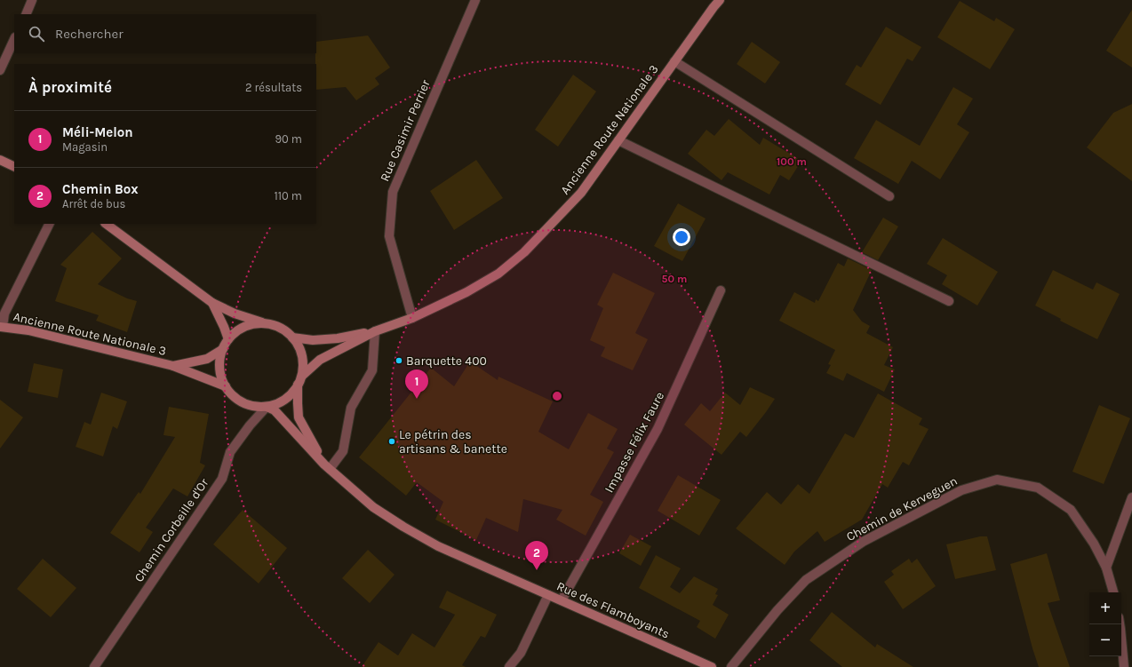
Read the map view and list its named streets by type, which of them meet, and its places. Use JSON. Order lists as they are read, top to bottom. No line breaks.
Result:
{"streets":{"main road":["Ancienne Route Nationale 3","Rue des Flamboyants"],"street":["Rue Casimir Perrier","Impasse Félix Faure","Chemin de Kerveguen","Chemin Corbeille d'Or"]},"crossings":[["Ancienne Route Nationale 3","Rue Casimir Perrier"],["Ancienne Route Nationale 3","Chemin Corbeille d'Or"],["Ancienne Route Nationale 3","Rue des Flamboyants"],["Impasse Félix Faure","Rue des Flamboyants"],["Chemin Corbeille d'Or","Rue des Flamboyants"]],"places":["Barquette 400","Le pétrin des artisans & banette"],"page":{"search":"Rechercher","heading":["À proximité","2 résultats"],"list":[{"mark":"1","name":"Méli-Melon","note":"Magasin","value":"90 m"},{"mark":"2","name":"Chemin Box","note":"Arrêt de bus","value":"110 m"}],"pins":["1","2"],"map_buttons":["+","−"]},"rings":["100 m","50 m"]}
